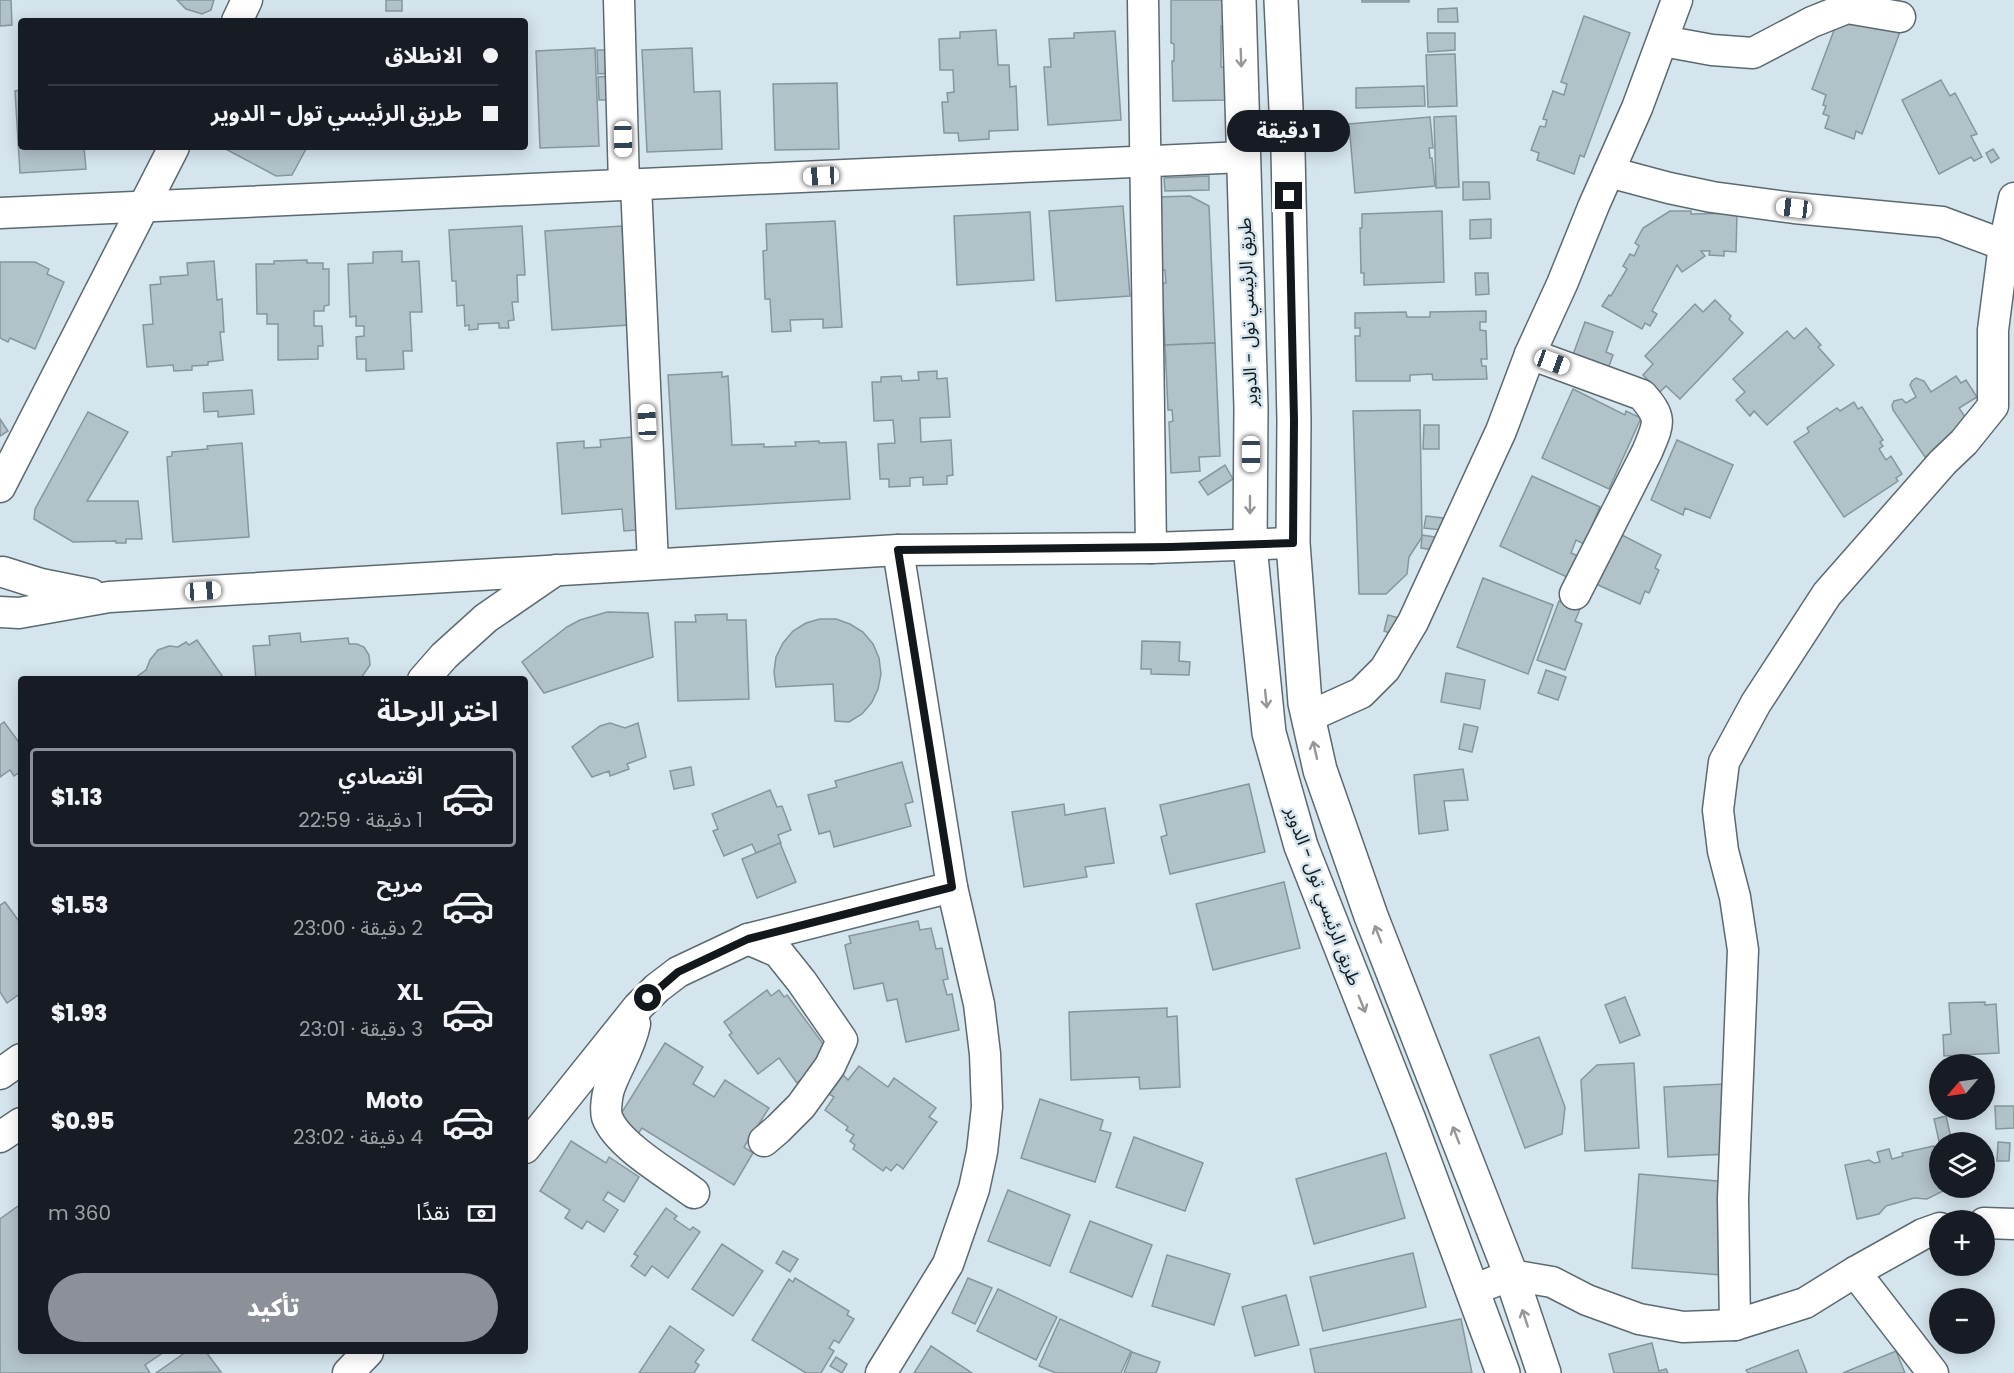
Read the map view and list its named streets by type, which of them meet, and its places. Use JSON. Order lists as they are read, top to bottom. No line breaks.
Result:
{"streets":{"main road":["طريق الرئيسي تول - الدوير"]},"north":"bottom left","page":{"banner":["الانطلاق","طريق الرئيسي تول - الدوير"],"bubble":"1 دقيقة","heading":"اختر الرحلة","list":[{"name":"اقتصادي","note":"1 دقيقة · 22:59","value":"$1.13"},{"name":"مريح","note":"2 دقيقة · 23:00","value":"$1.53"},{"name":"XL","note":"3 دقيقة · 23:01","value":"$1.93"},{"name":"Moto","note":"4 دقيقة · 23:02","value":"$0.95"}],"map_buttons":["+","−"],"pay":["نقدًا","360 m"],"buttons":"تأكيد"}}
